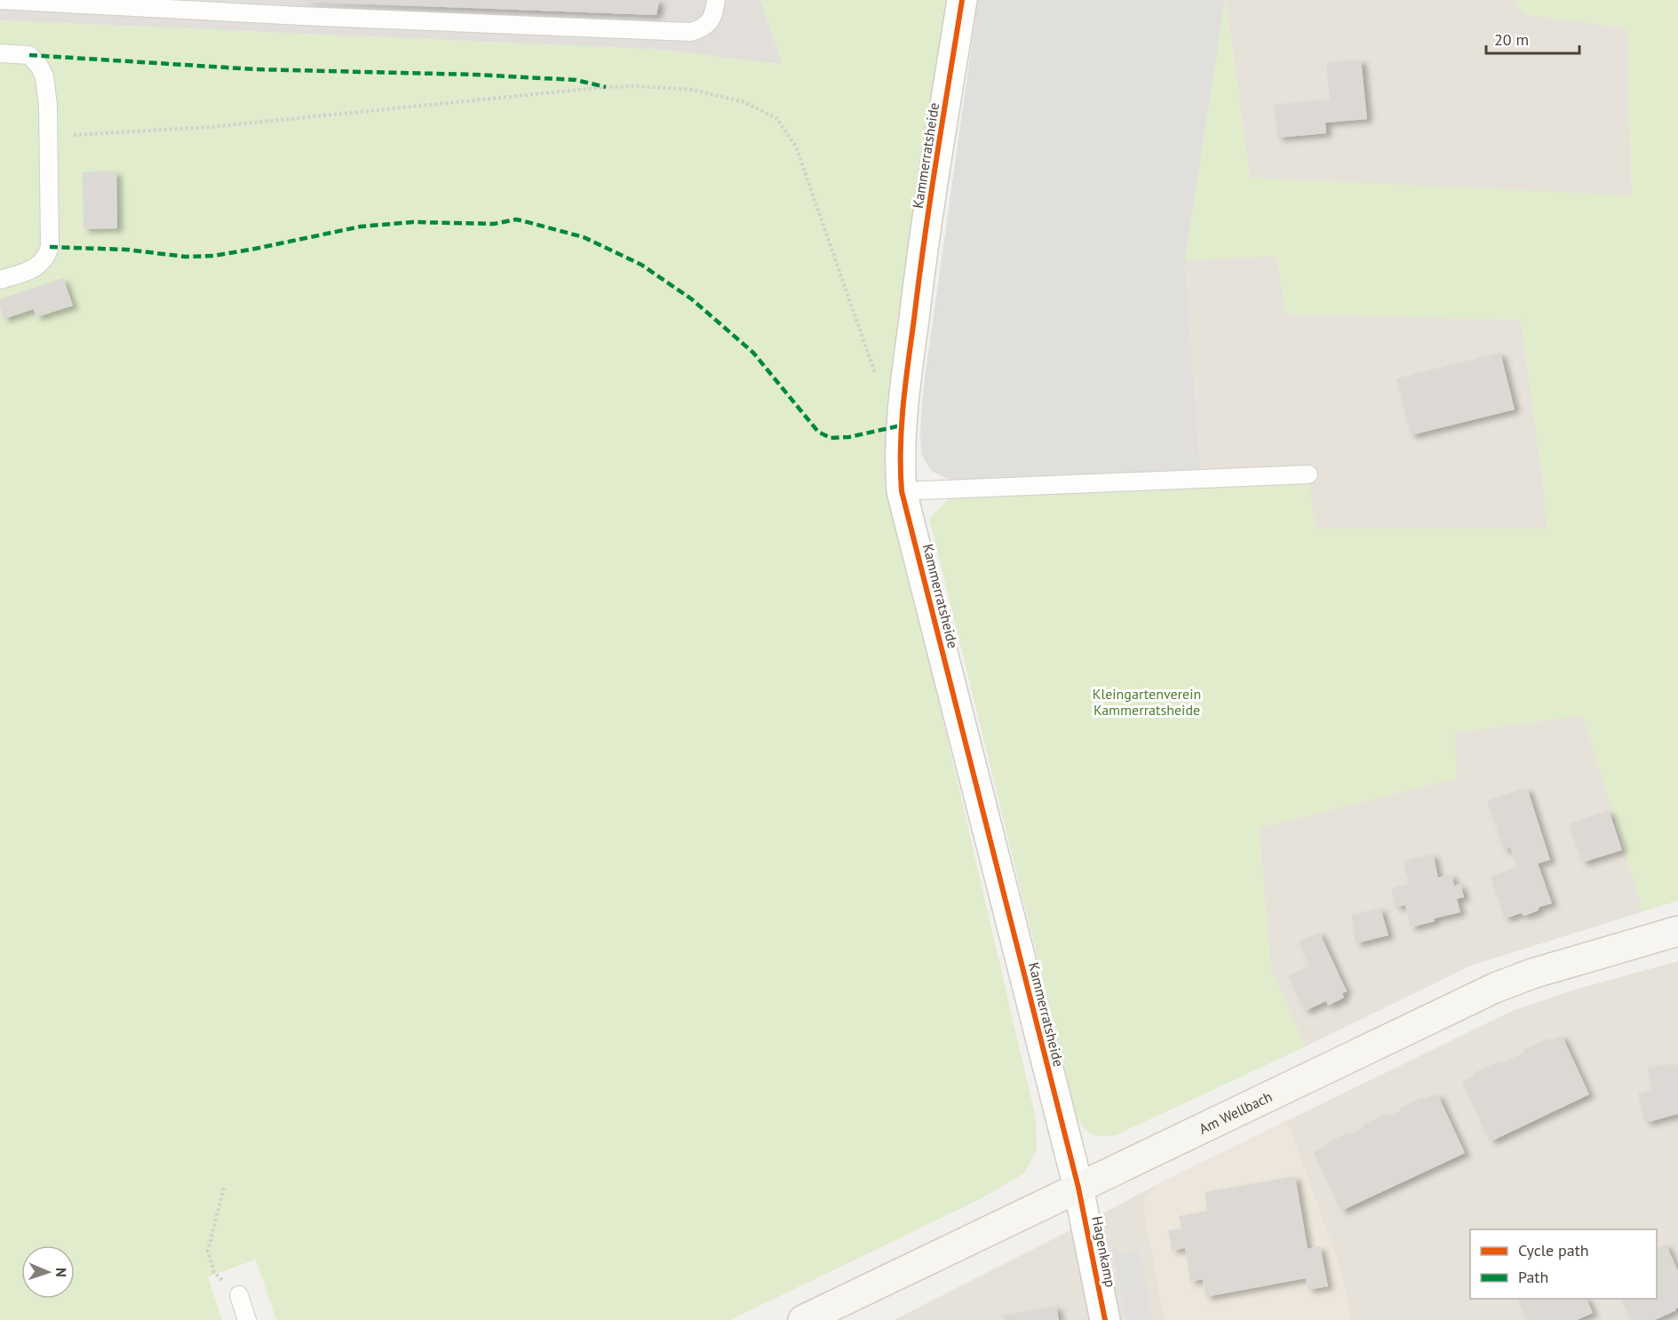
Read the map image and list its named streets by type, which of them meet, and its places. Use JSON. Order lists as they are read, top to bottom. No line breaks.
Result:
{"streets":{"main road":["Am Wellbach"],"street":["Kammerratsheide","Hagenkamp"]},"crossings":[["Kammerratsheide","Am Wellbach"],["Kammerratsheide","Hagenkamp"],["Am Wellbach","Hagenkamp"]],"parks":["Kleingartenverein Kammerratsheide"],"legend":["Cycle path","Path"],"scale_bar":"20 m","north":"right"}
